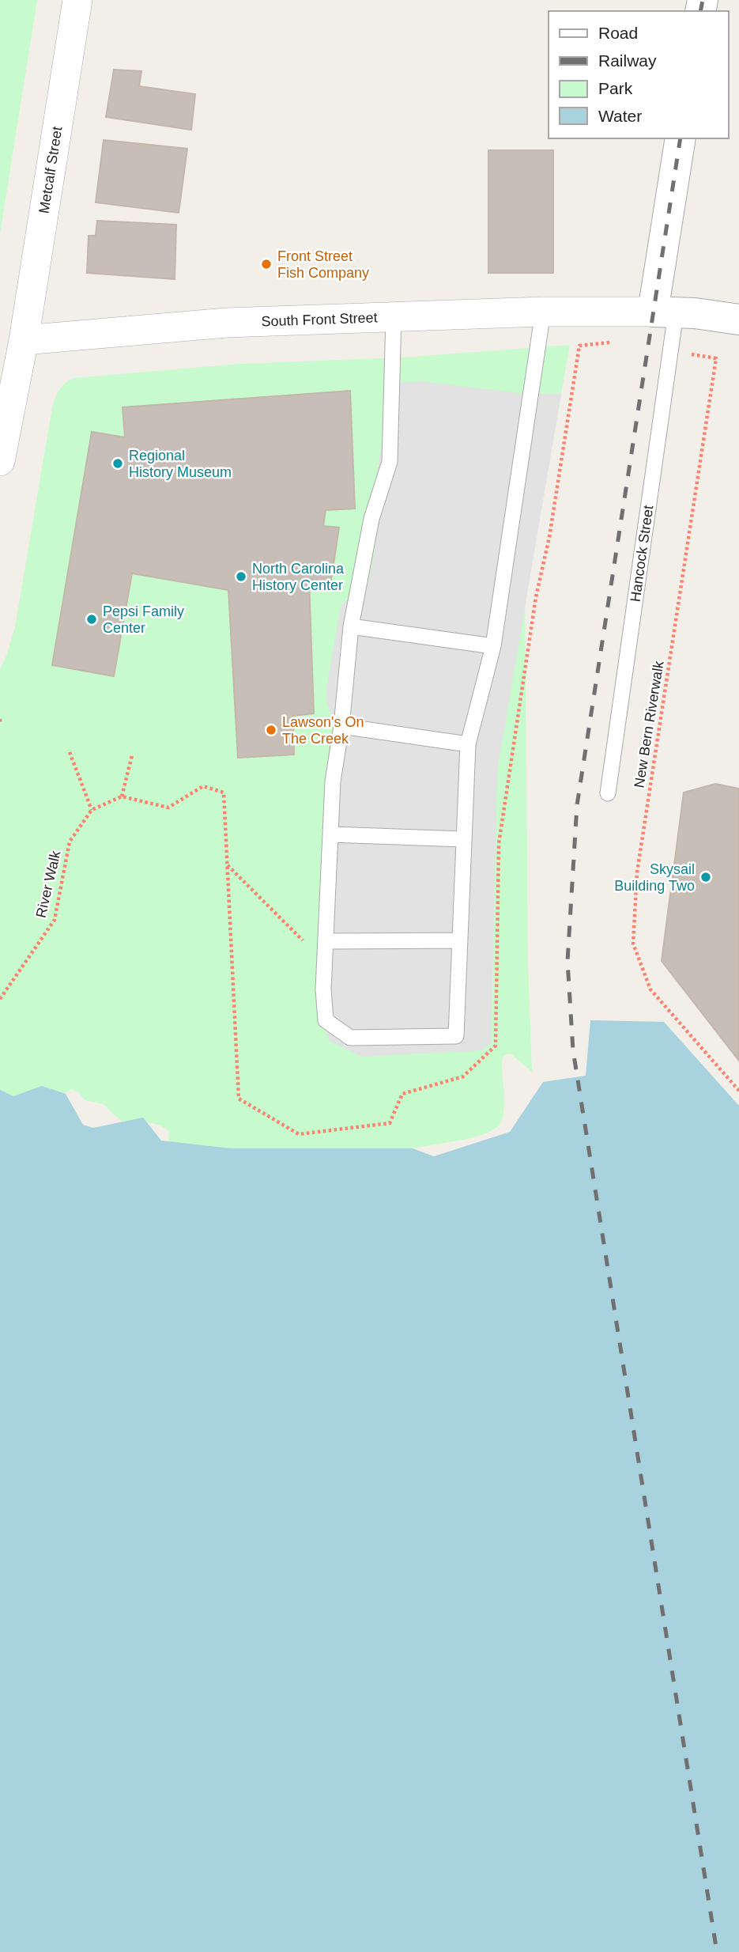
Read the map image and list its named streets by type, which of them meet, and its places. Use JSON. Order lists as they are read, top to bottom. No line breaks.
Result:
{"streets":{"street":["Metcalf Street","South Front Street","Hancock Street"],"path":["New Bern Riverwalk","River Walk"]},"crossings":[["Metcalf Street","South Front Street"],["South Front Street","Hancock Street"]],"places":["Front Street Fish Company","Regional History Museum","North Carolina History Center","Pepsi Family Center","Lawson's On The Creek","Skysail Building Two"],"legend":["Road","Railway","Park","Water"]}
